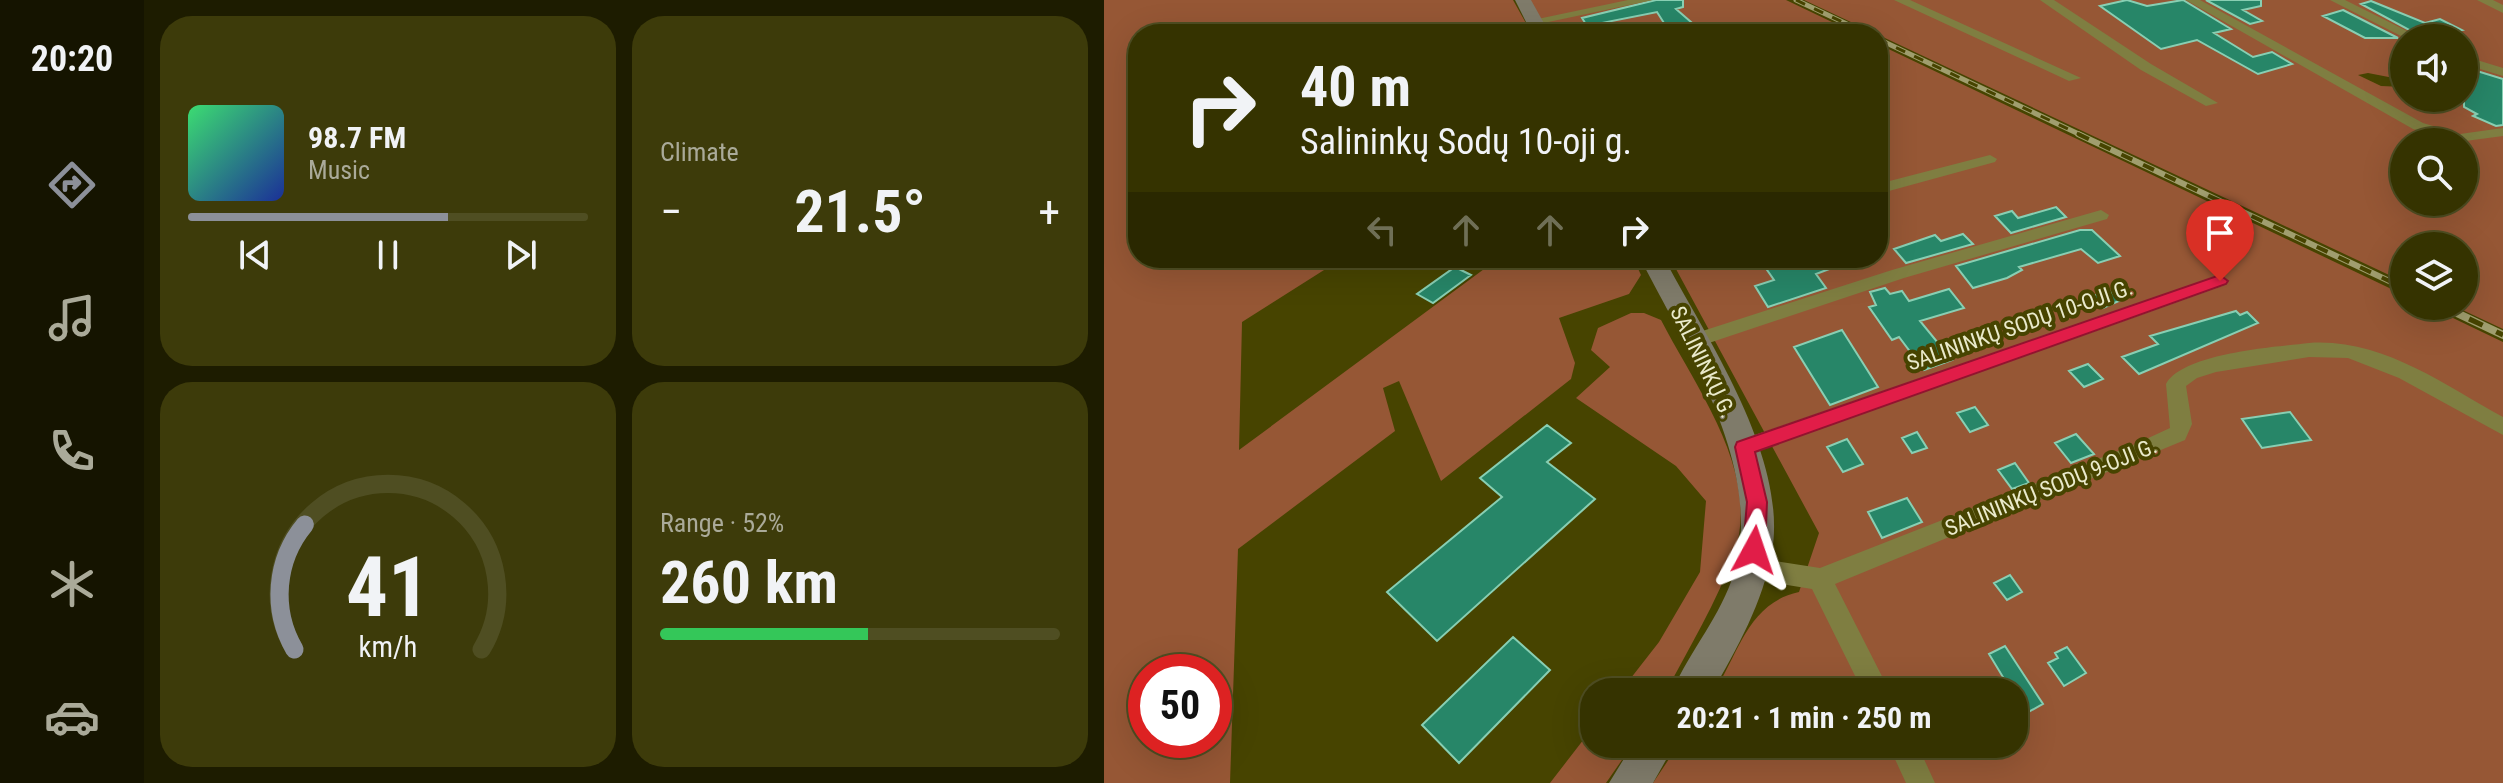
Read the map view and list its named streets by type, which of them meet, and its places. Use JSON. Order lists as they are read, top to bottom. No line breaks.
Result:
{"streets":{"main road":["SALININKŲ G."],"street":["SALININKŲ SODŲ 10-OJI G.","SALININKŲ SODŲ 9-OJI G."]},"crossings":[["SALININKŲ SODŲ 10-OJI G.","SALININKŲ G."]],"page":{"tabs":"20:20","tile":["Climate",["Range · 52%","260 km"]],"turn":["40 m","Salininkų Sodų 10-oji g."],"song":["98.7 FM","Music"],"heat":["−","21.5°","+"],"limit":"50","trip":"20:21 · 1 min · 250 m","gauge":["41","km/h"]}}
